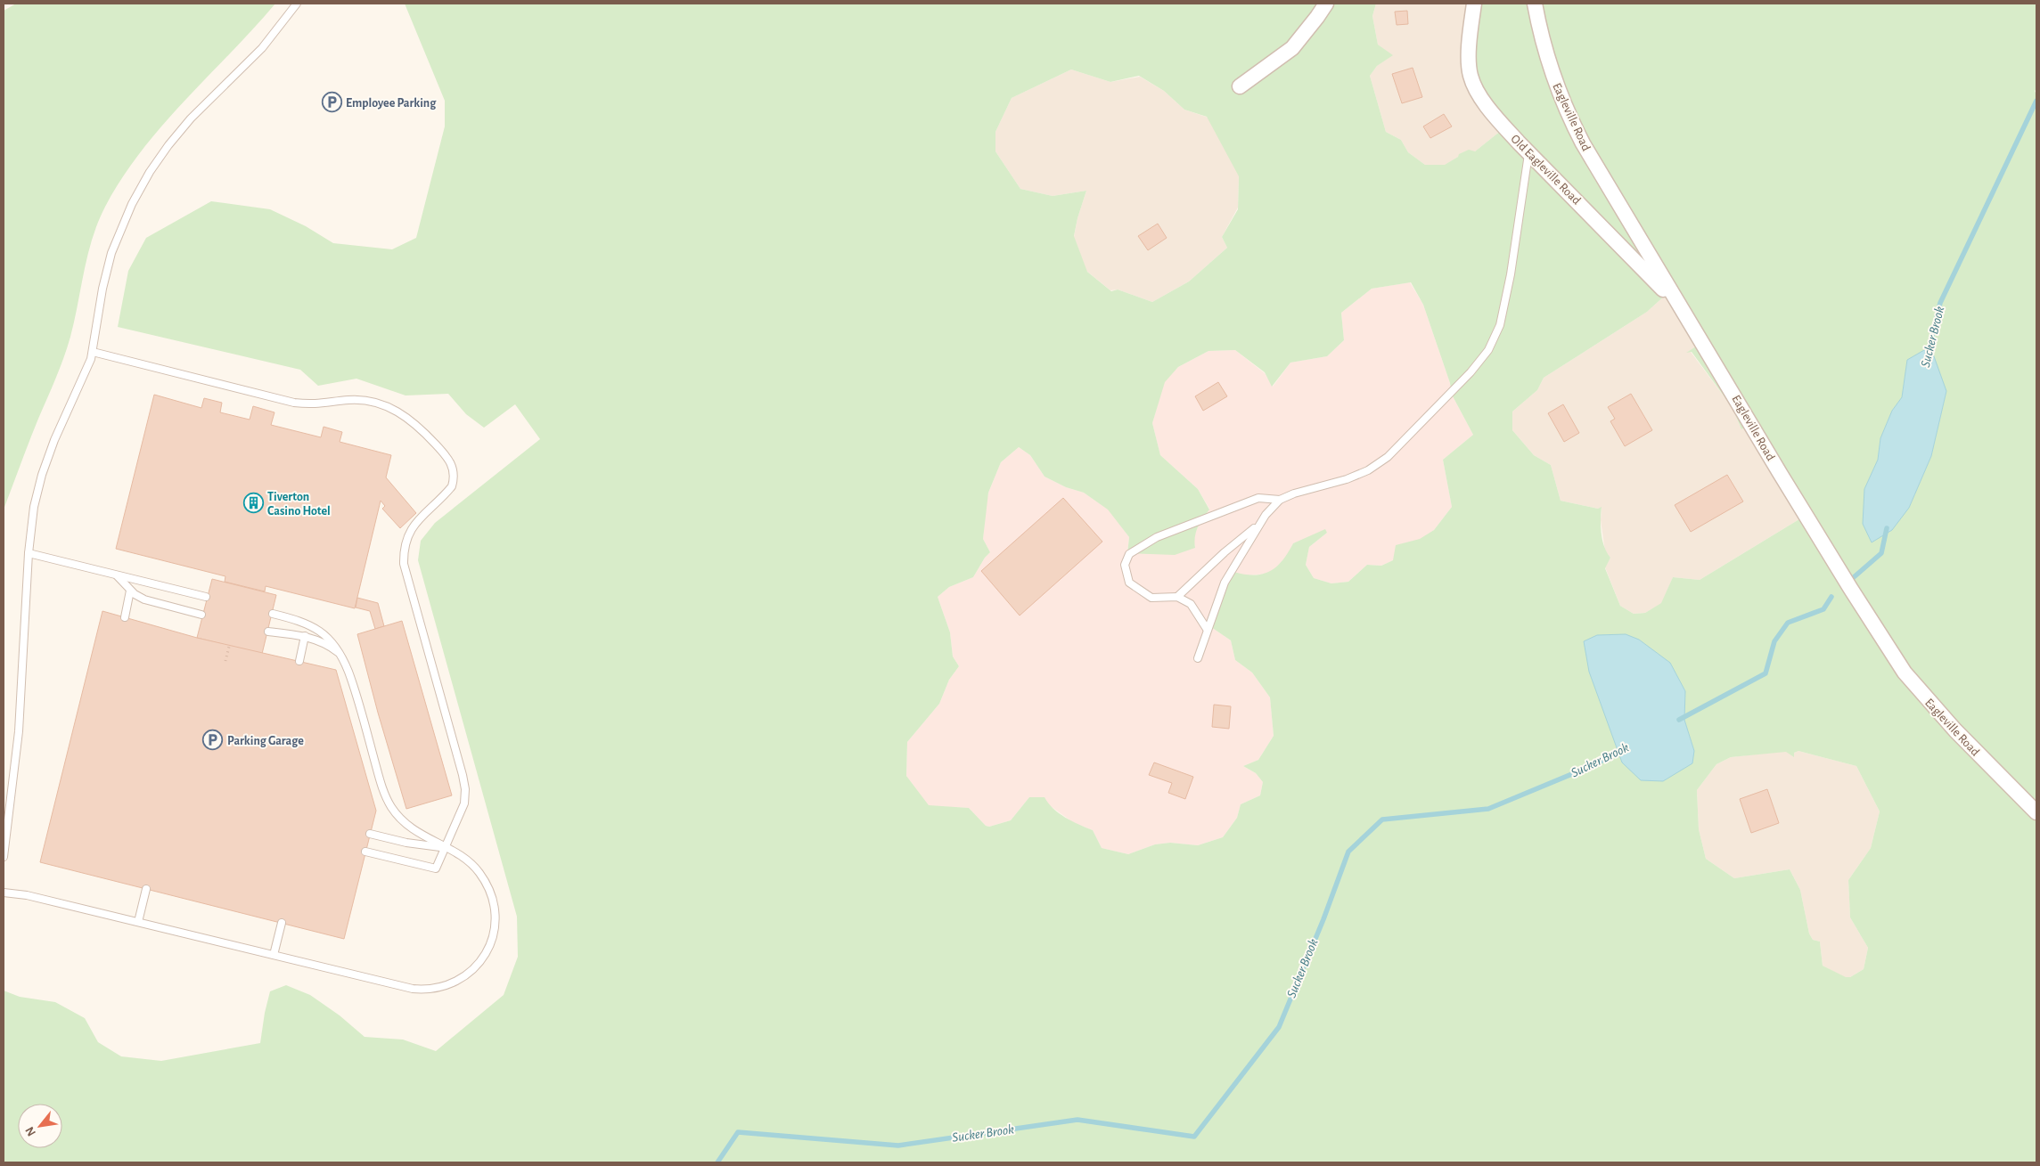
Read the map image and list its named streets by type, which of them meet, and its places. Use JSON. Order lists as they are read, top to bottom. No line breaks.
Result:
{"streets":{"street":["Eagleville Road","Old Eagleville Road"]},"crossings":[["Eagleville Road","Old Eagleville Road"]],"water":["Sucker Brook"],"places":{"parking":["Employee Parking","Parking Garage"],"building":["Tiverton Casino Hotel"]},"north":"bottom left"}
